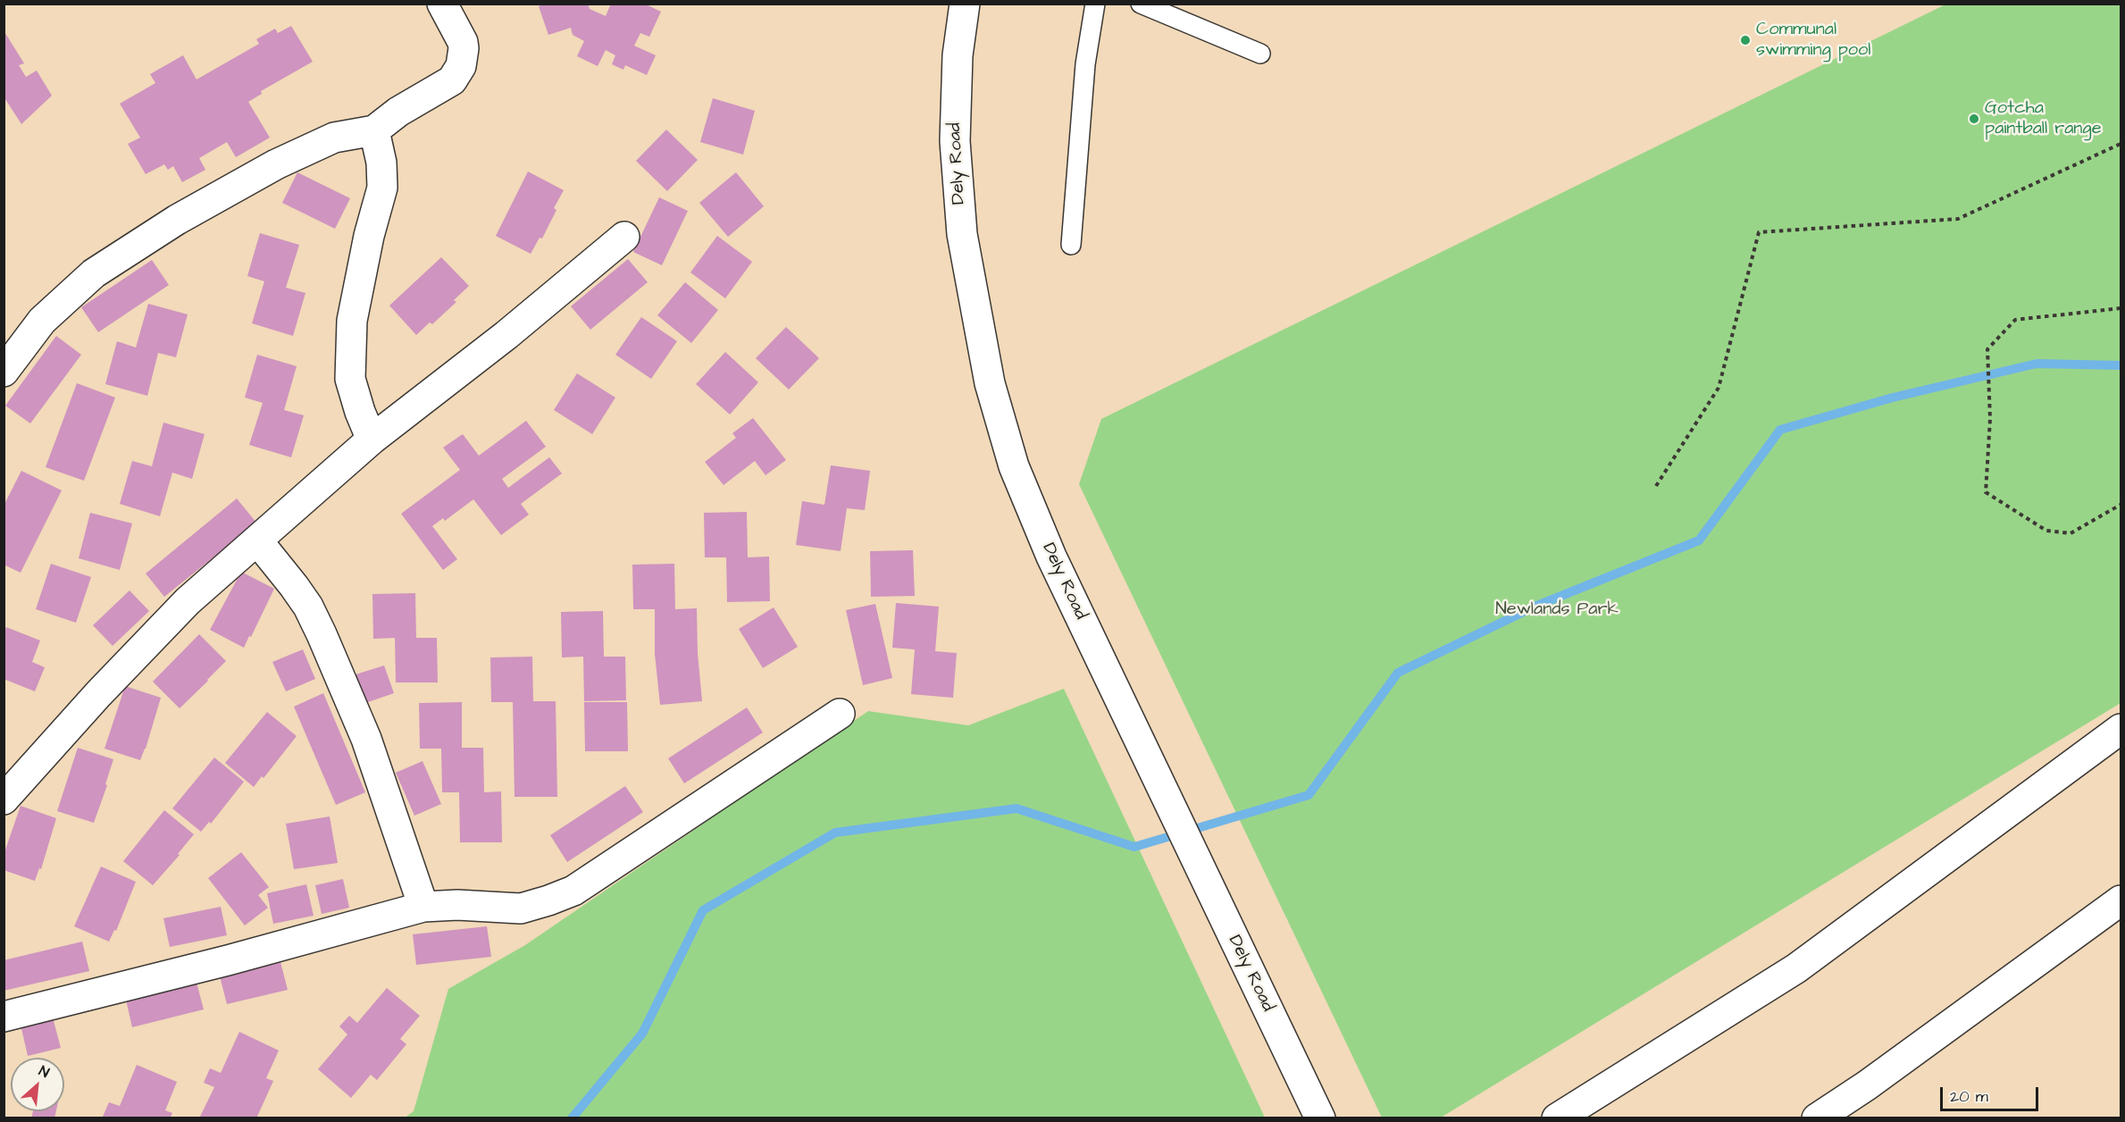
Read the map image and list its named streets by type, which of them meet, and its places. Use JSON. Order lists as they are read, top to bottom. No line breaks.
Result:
{"streets":{"main road":["Dely Road"]},"parks":["Newlands Park"],"places":["Communal swimming pool","Gotcha paintball range"],"scale_bar":"20 m","north":"top right"}
